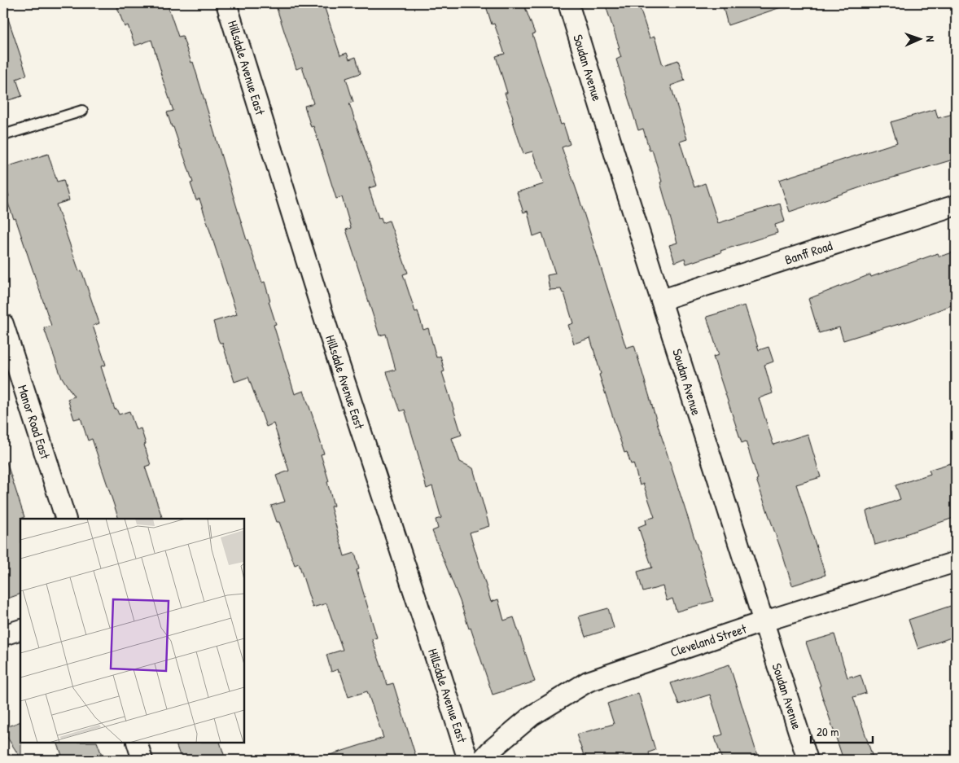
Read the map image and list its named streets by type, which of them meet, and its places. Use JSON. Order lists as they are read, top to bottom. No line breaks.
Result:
{"streets":{"street":["Hillsdale Avenue East","Soudan Avenue","Banff Road","Manor Road East","Cleveland Street"]},"crossings":[["Soudan Avenue","Banff Road"],["Soudan Avenue","Cleveland Street"]],"scale_bar":"20 m","north":"right"}
